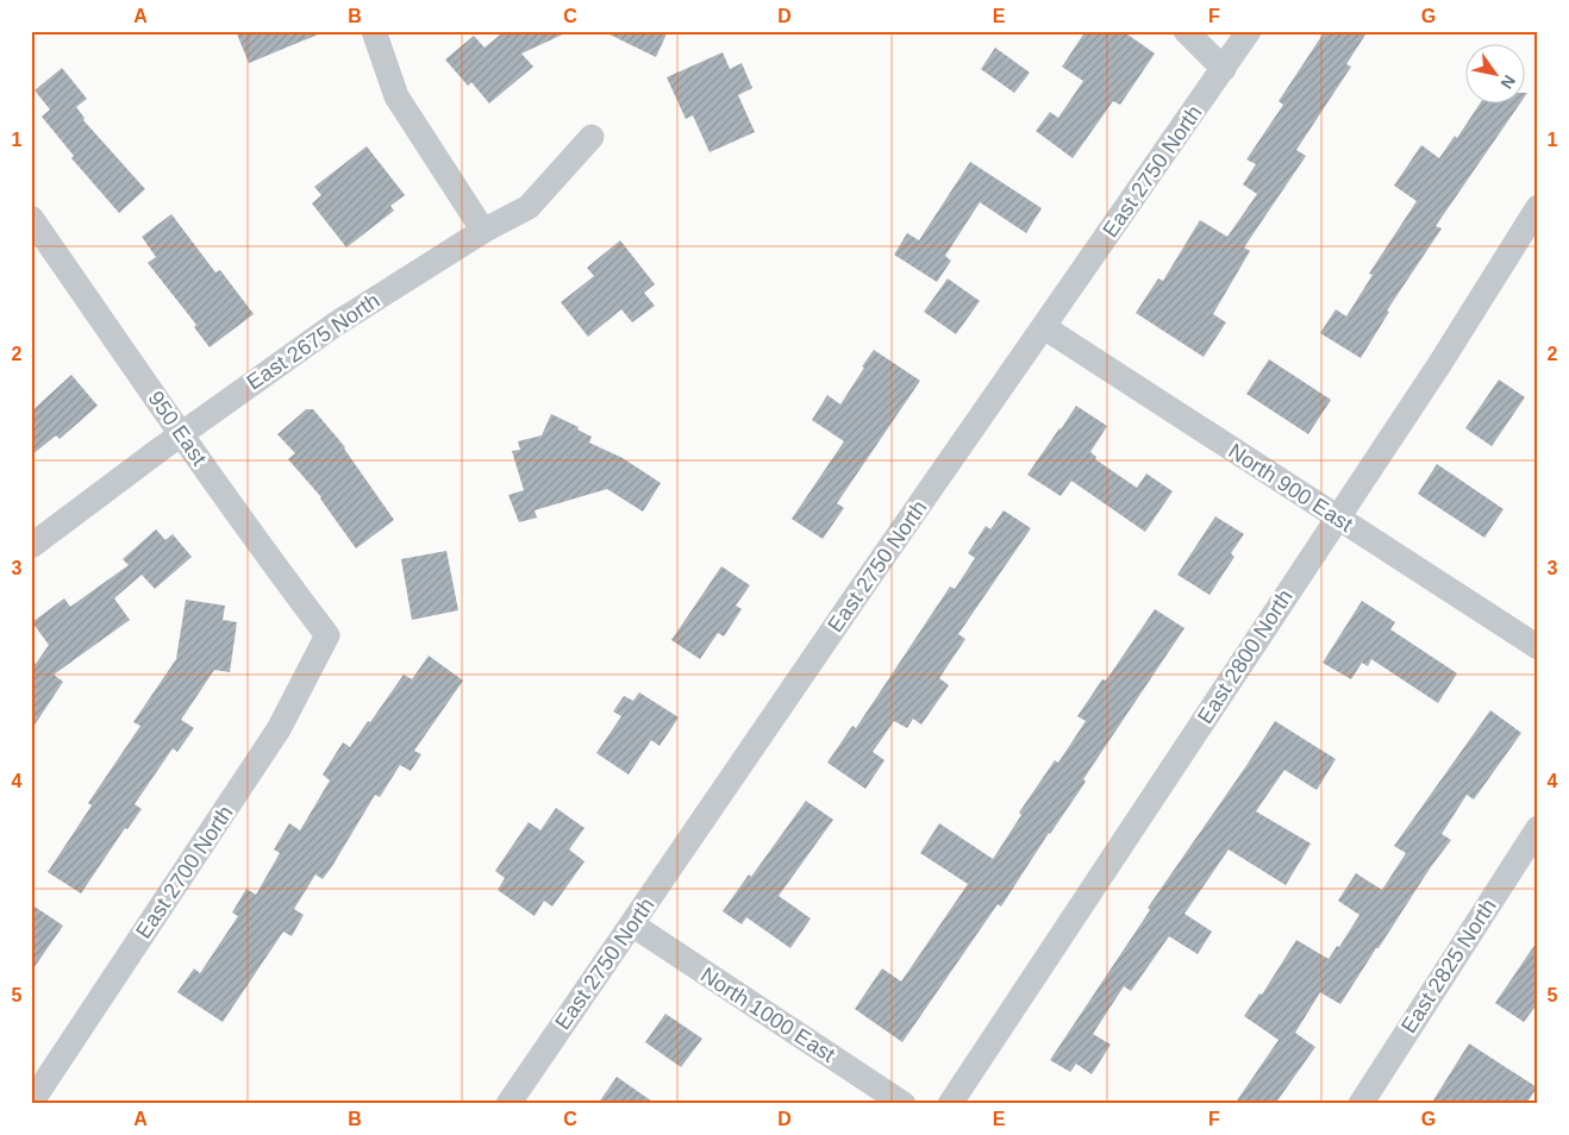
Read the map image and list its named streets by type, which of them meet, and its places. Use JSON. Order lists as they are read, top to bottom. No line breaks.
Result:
{"streets":{"street":["East 2750 North","East 2675 North","950 East","North 900 East","East 2800 North","East 2700 North","East 2825 North","North 1000 East"]},"crossings":[["East 2750 North","North 900 East"],["East 2750 North","North 1000 East"],["East 2675 North","950 East"],["950 East","East 2700 North"],["North 900 East","East 2800 North"]],"north":"bottom right","grid":{"columns":["A","B","C","D","E","F","G"],"rows":["1","2","3","4","5"]}}
